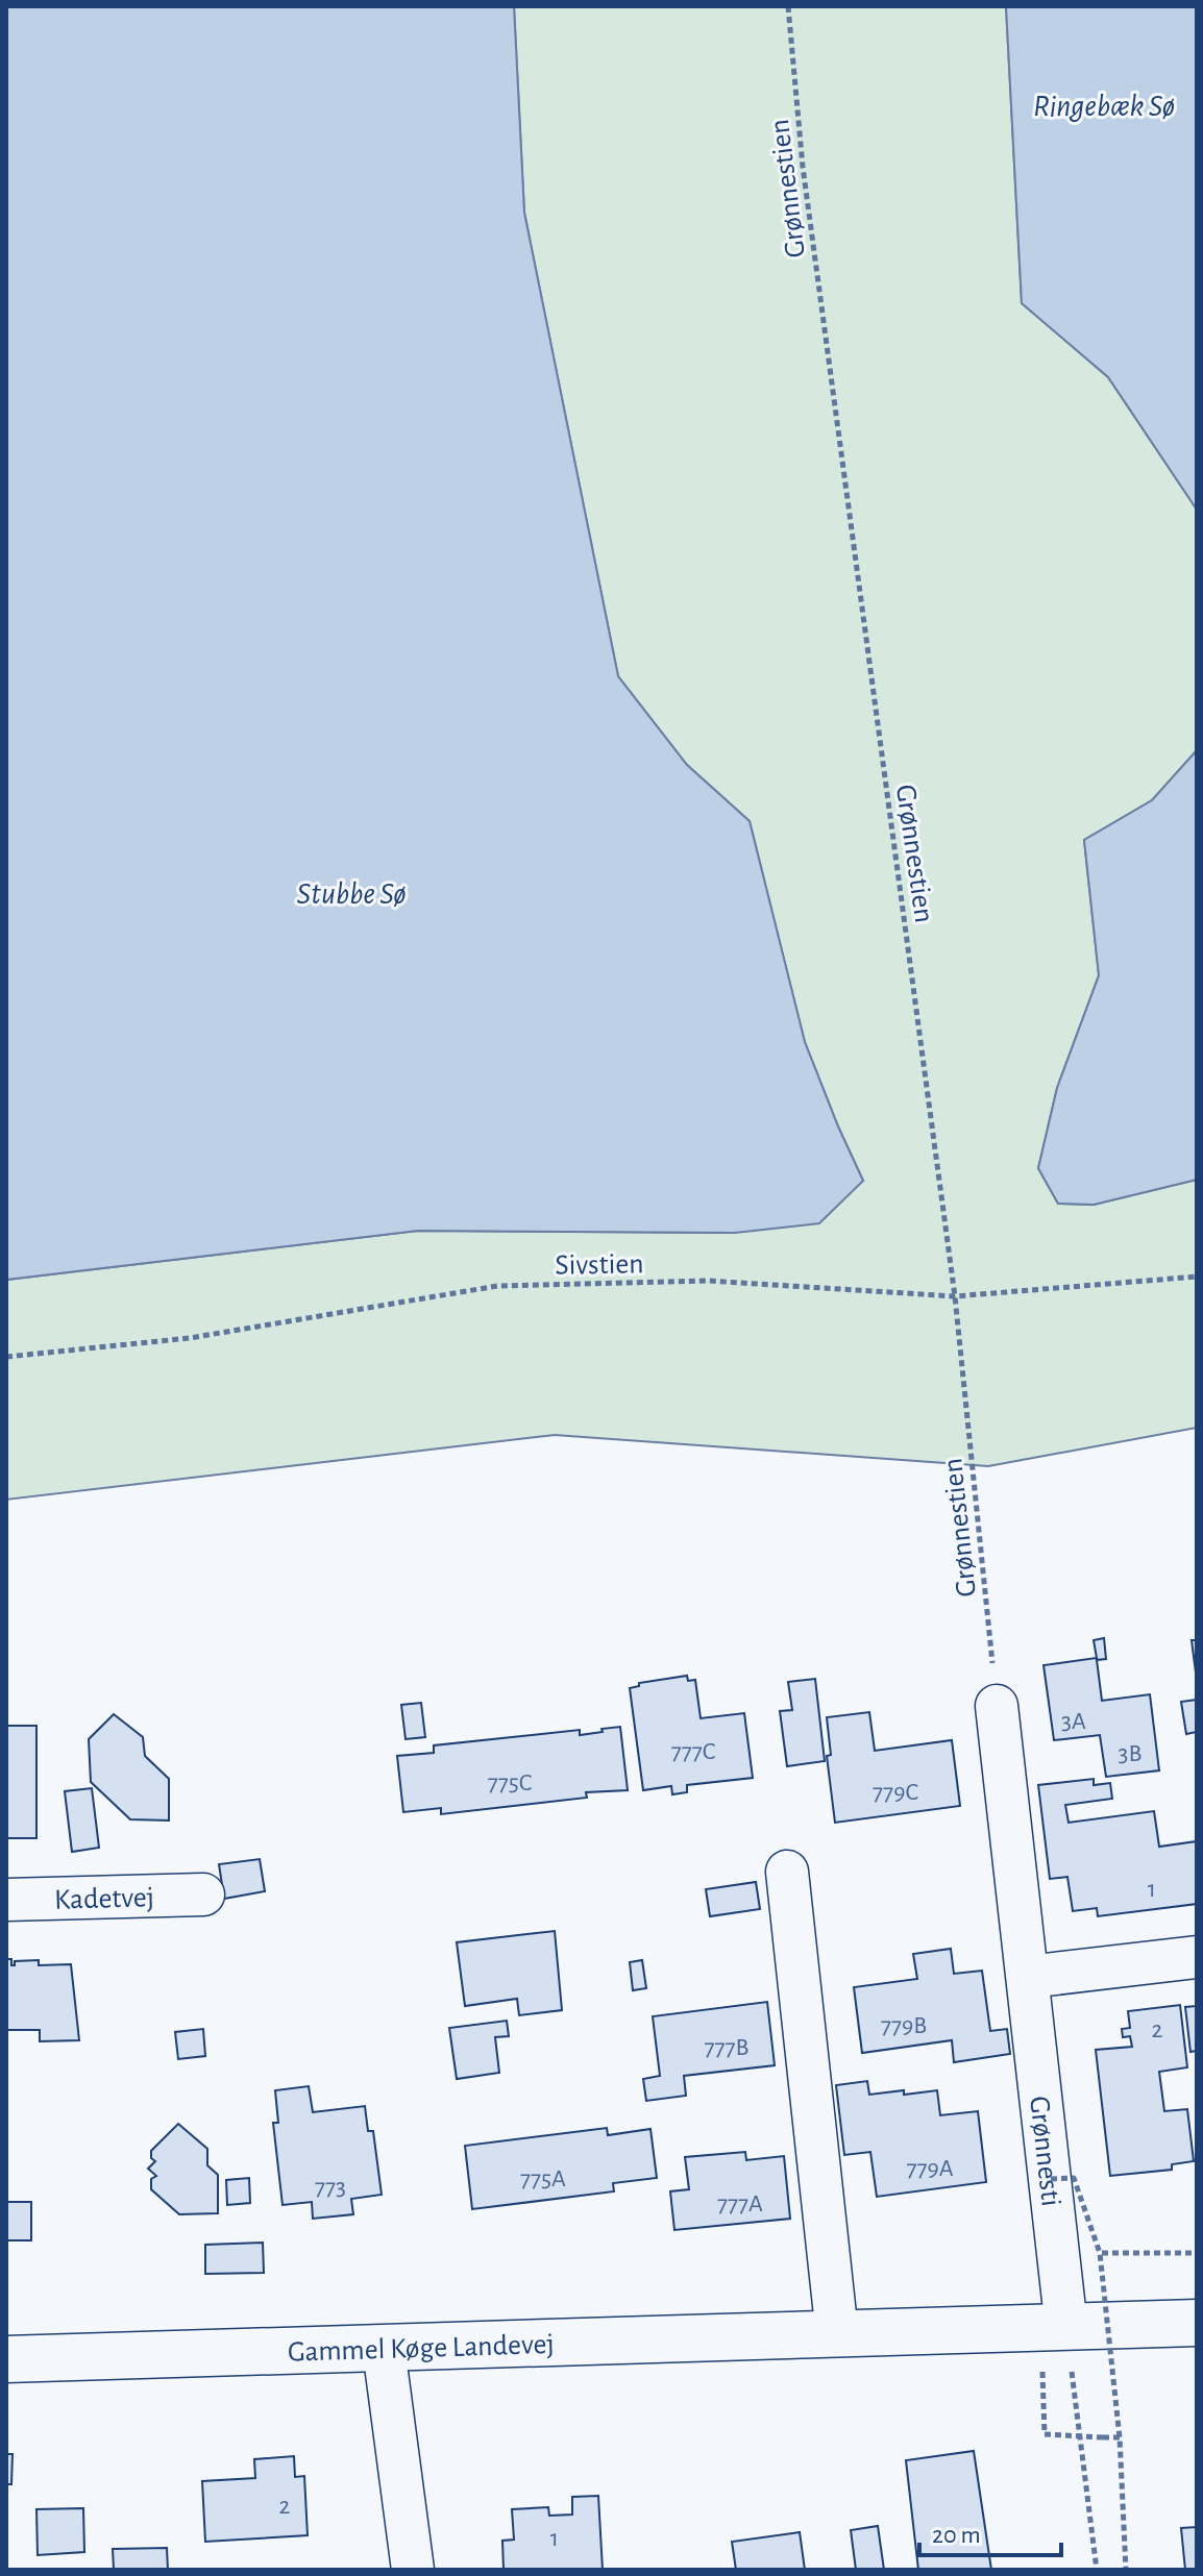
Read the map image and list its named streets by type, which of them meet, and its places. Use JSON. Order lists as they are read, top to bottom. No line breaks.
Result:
{"streets":{"main road":["Gammel Køge Landevej"],"street":["Kadetvej","Grønnesti"],"path":["Grønnestien","Sivstien"]},"crossings":[["Grønnestien","Sivstien"],["Grønnestien","Grønnesti"],["Grønnesti","Gammel Køge Landevej"]],"water":["Ringebæk Sø","Stubbe Sø"],"house_numbers":["3A","777C","3B","775C","779C","1","779B","2","777B","779A","775A","773","777A","2","1"],"scale_bar":"20 m"}
